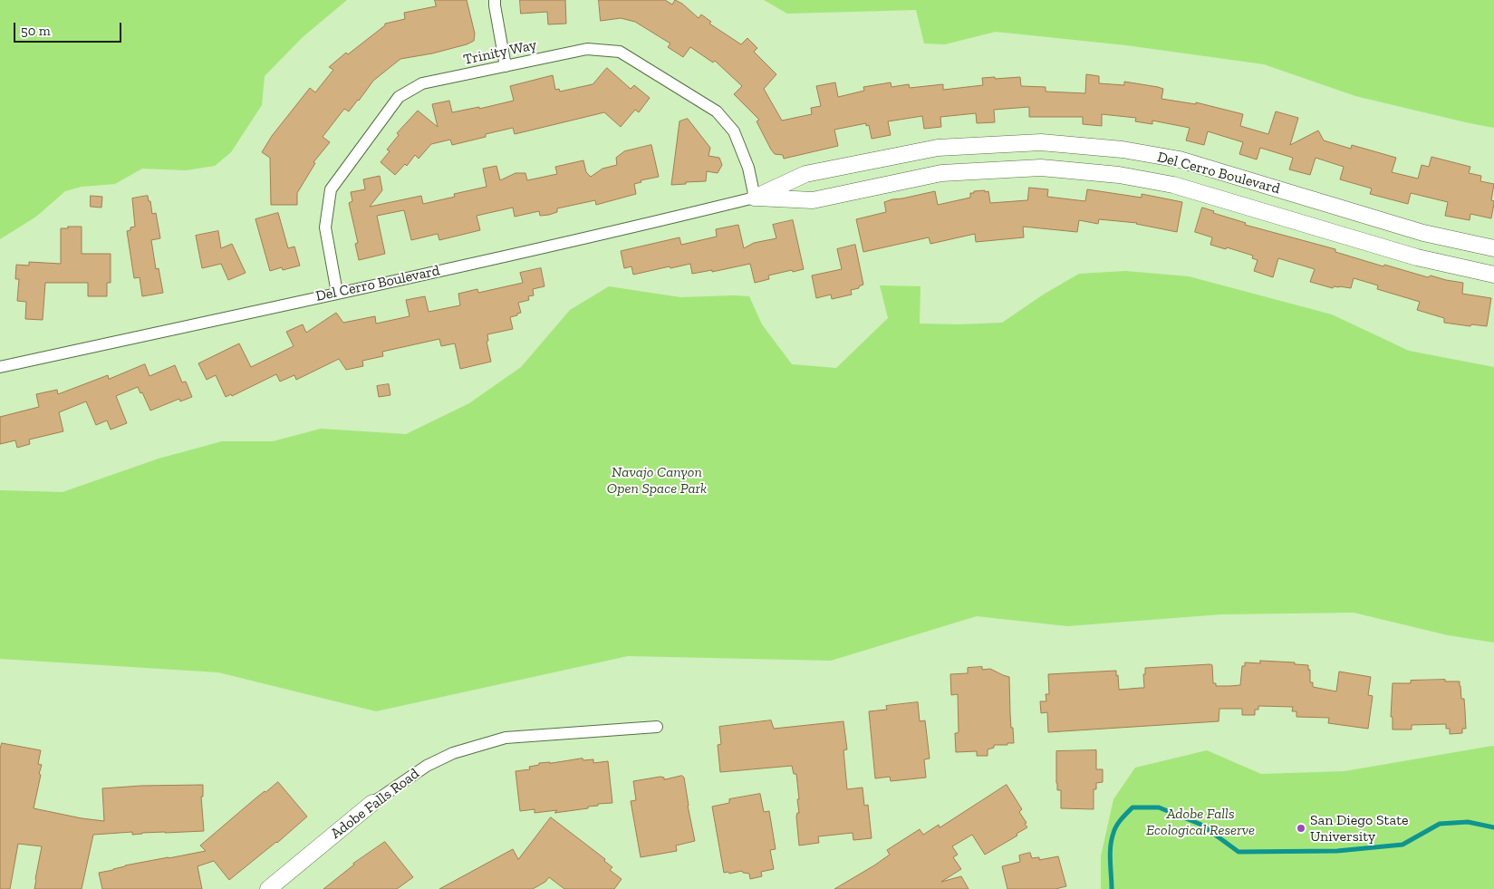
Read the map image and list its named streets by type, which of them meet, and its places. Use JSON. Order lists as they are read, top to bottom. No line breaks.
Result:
{"streets":{"street":["Trinity Way","Del Cerro Boulevard","Adobe Falls Road"]},"crossings":[["Trinity Way","Del Cerro Boulevard"]],"parks":["Navajo Canyon Open Space Park","Adobe Falls Ecological Reserve"],"places":["San Diego State University"],"scale_bar":"50 m"}
